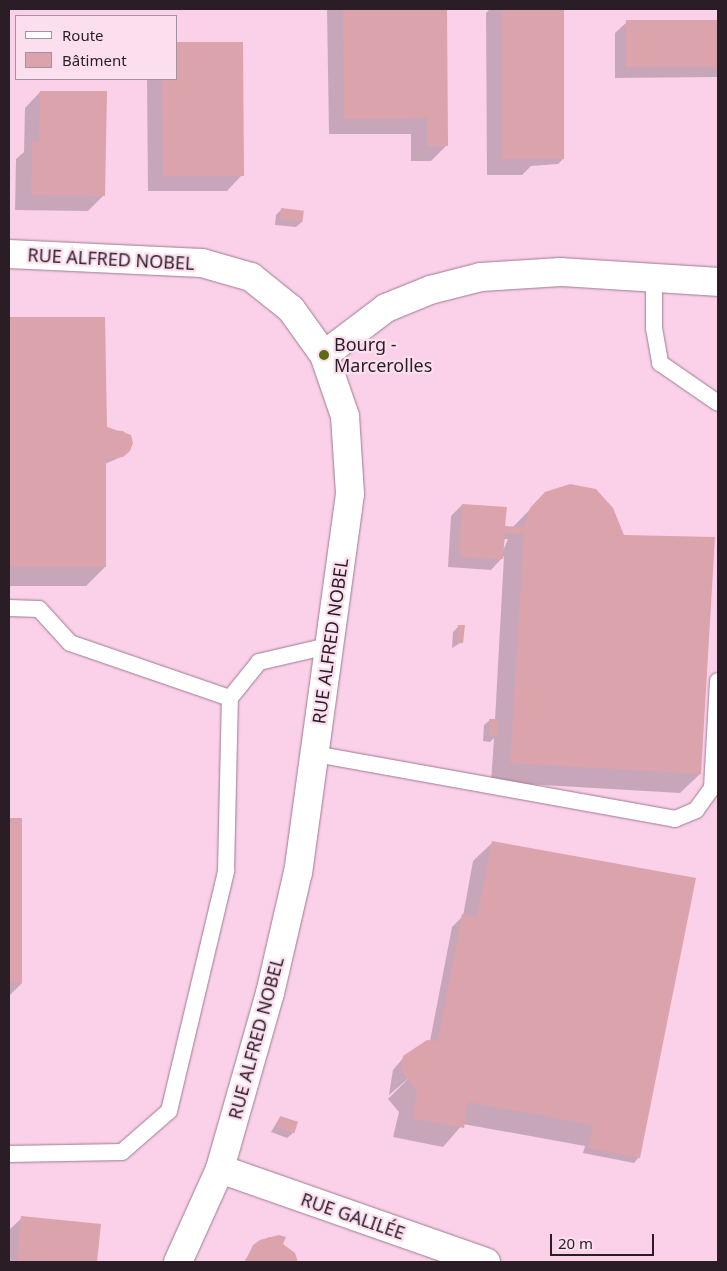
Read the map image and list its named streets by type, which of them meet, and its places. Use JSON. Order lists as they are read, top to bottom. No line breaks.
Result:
{"streets":{"street":["RUE ALFRED NOBEL","RUE GALILÉE"]},"crossings":[["RUE ALFRED NOBEL","RUE GALILÉE"]],"places":["Bourg - Marcerolles"],"legend":["Route","Bâtiment"],"scale_bar":"20 m"}
